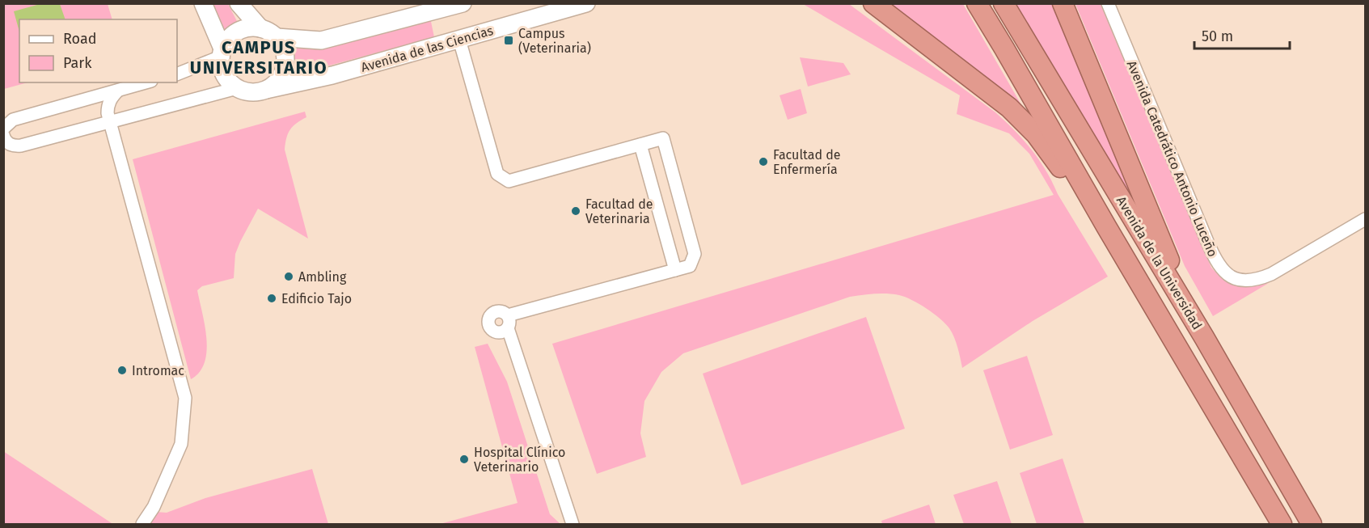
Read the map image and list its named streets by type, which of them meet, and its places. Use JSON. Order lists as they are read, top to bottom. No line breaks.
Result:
{"streets":{"highway":["Avenida de la Universidad"],"main road":["Avenida de las Ciencias"],"street":["Avenida Catedrático Antonio Luceño"]},"districts":["CAMPUS UNIVERSITARIO"],"places":{"transit":["Campus (Veterinaria)"],"other":["Facultad de Enfermería","Facultad de Veterinaria","Ambling","Edificio Tajo","Intromac","Hospital Clínico Veterinario"]},"legend":["Road","Park"],"scale_bar":"50 m"}
